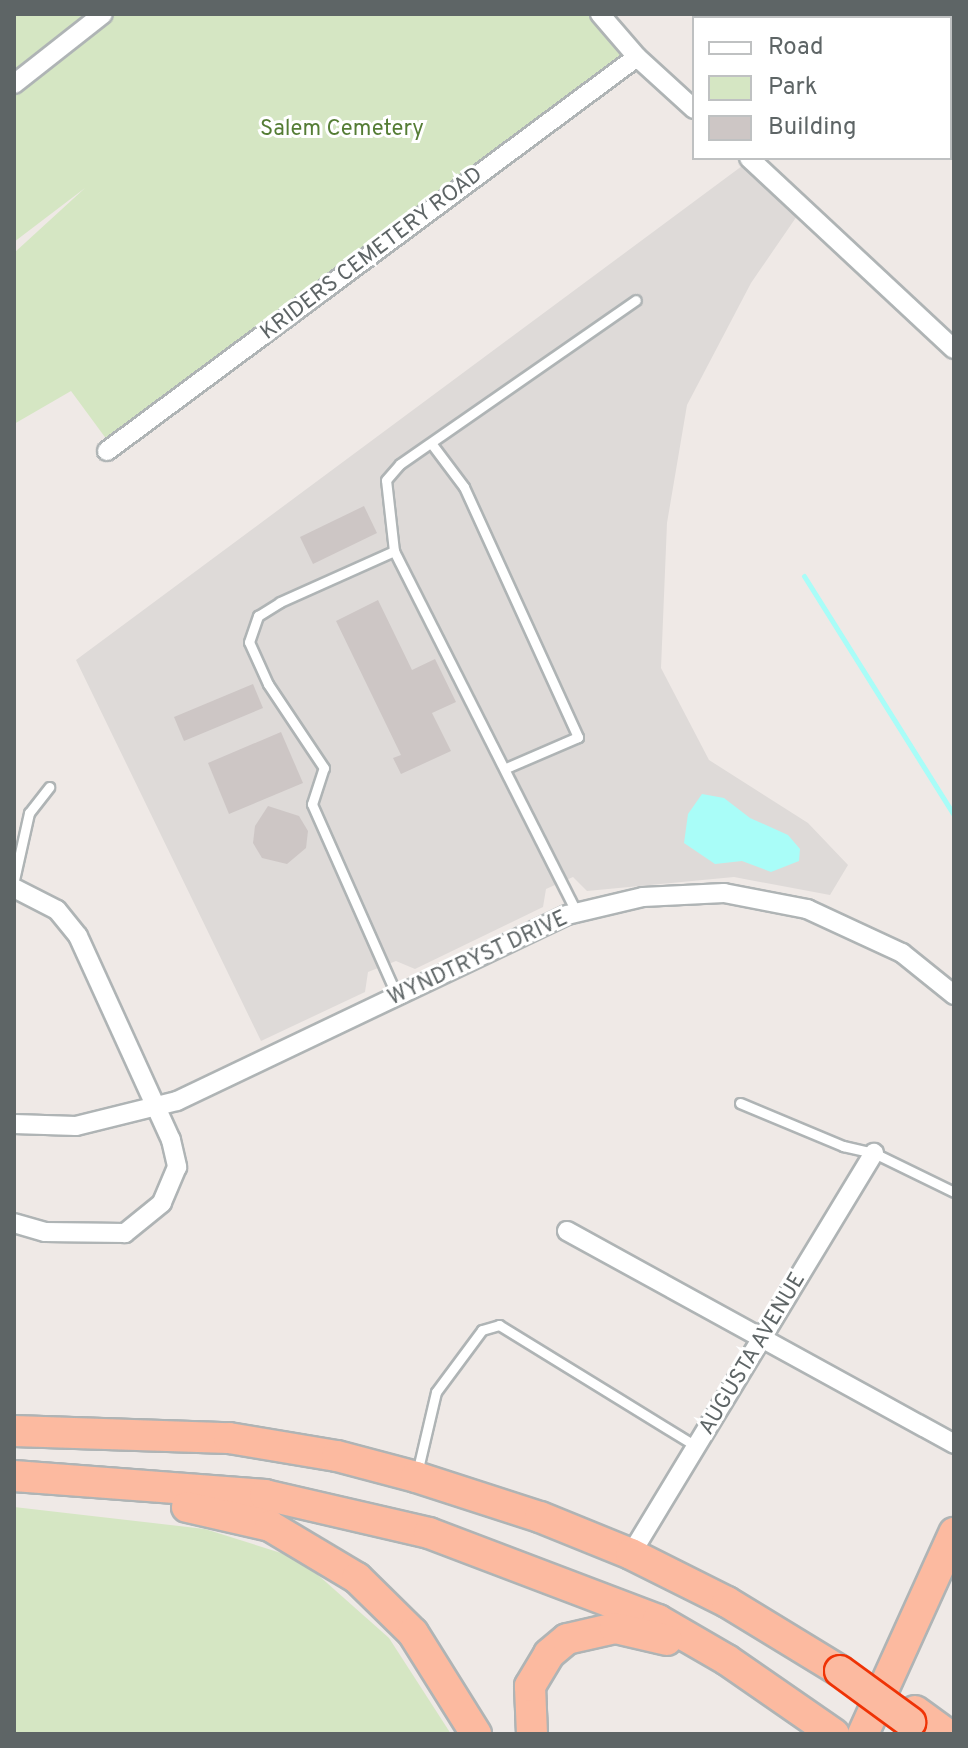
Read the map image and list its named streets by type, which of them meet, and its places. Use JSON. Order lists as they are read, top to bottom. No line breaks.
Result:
{"streets":{"street":["KRIDERS CEMETERY ROAD","WYNDTRYST DRIVE","AUGUSTA AVENUE"]},"parks":["Salem Cemetery"],"legend":["Road","Park","Building"]}
